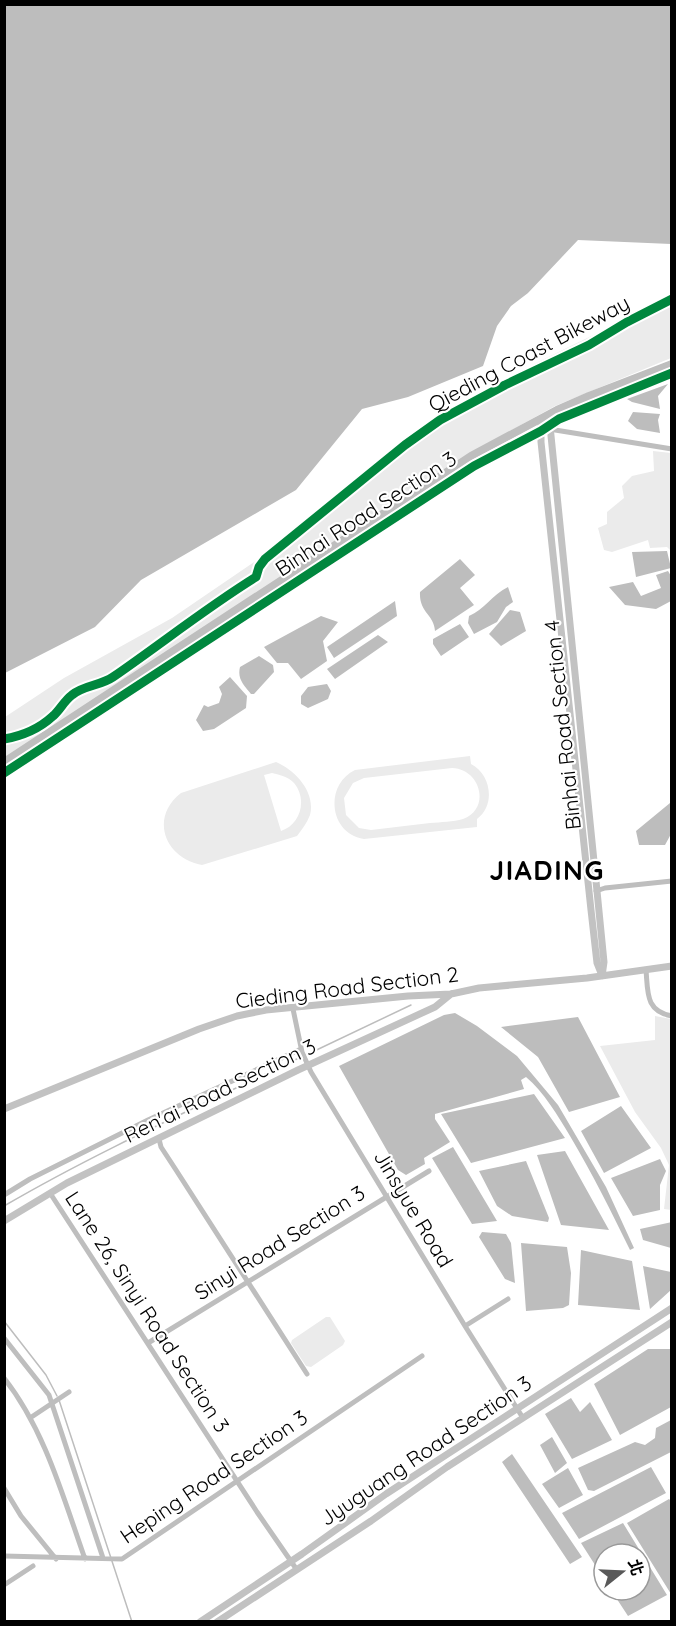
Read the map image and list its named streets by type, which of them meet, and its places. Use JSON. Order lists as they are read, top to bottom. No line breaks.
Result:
{"streets":{"main road":["Binhai Road Section 3"],"street":["Binhai Road Section 4","Cieding Road Section 2","Ren'ai Road Section 3","Jinsyue Road","Sinyi Road Section 3","Lane 26, Sinyi Road Section 3","Jyuguang Road Section 3","Heping Road Section 3"],"cycle path":["Qieding Coast Bikeway"]},"crossings":[["Binhai Road Section 3","Binhai Road Section 4"],["Binhai Road Section 4","Cieding Road Section 2"],["Cieding Road Section 2","Ren'ai Road Section 3"],["Cieding Road Section 2","Jinsyue Road"],["Ren'ai Road Section 3","Jinsyue Road"],["Ren'ai Road Section 3","Lane 26, Sinyi Road Section 3"],["Jinsyue Road","Sinyi Road Section 3"],["Jinsyue Road","Jyuguang Road Section 3"],["Sinyi Road Section 3","Lane 26, Sinyi Road Section 3"],["Lane 26, Sinyi Road Section 3","Jyuguang Road Section 3"],["Lane 26, Sinyi Road Section 3","Heping Road Section 3"]],"districts":["JIADING"],"north":"right"}
